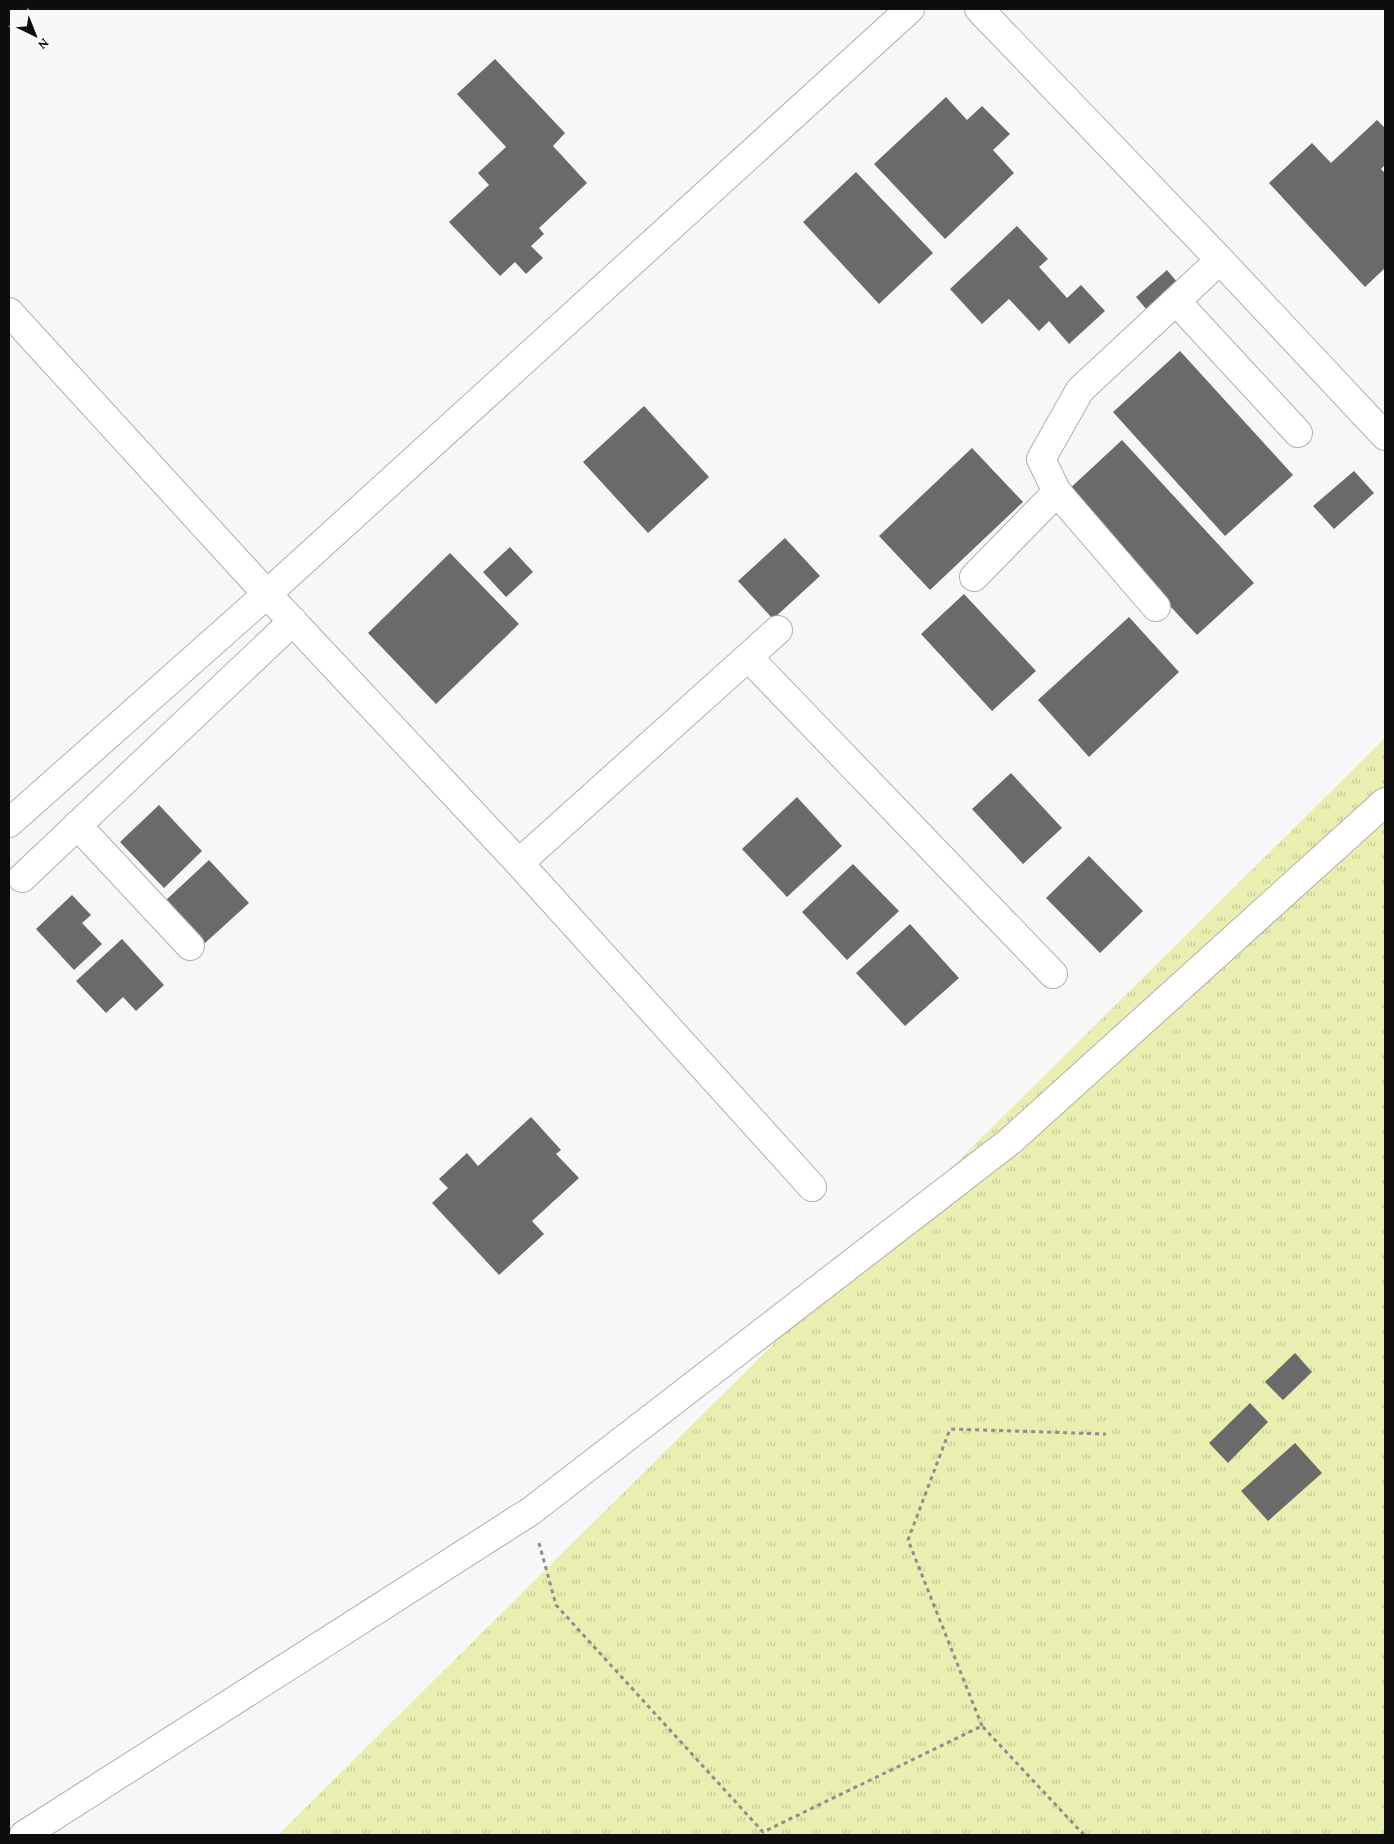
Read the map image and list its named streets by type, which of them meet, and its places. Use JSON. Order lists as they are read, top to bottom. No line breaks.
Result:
{"north":"bottom right"}
